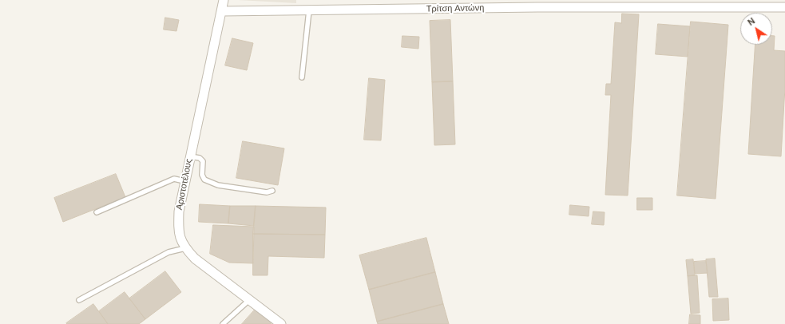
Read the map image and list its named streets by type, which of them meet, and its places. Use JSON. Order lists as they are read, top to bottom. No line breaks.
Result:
{"streets":{"street":["Τρίτση Αντώνη","Αριστοτέλους"]},"crossings":[["Τρίτση Αντώνη","Αριστοτέλους"]],"north":"top left"}
